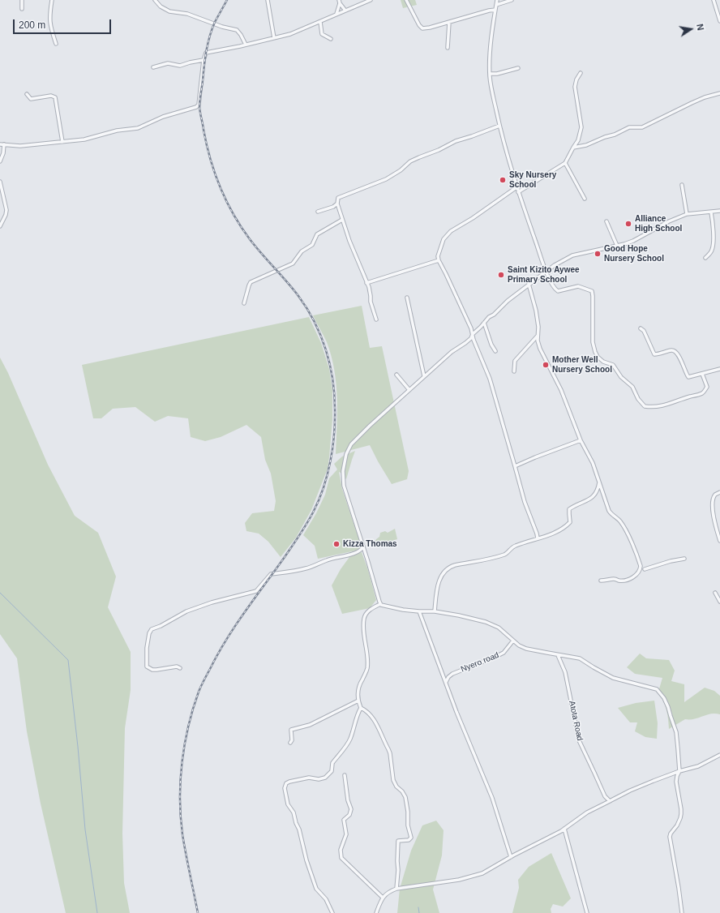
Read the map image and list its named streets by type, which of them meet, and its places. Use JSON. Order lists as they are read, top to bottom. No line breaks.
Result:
{"streets":{"street":["Nyero road","Atota Road"]},"places":["Sky Nursery School","Alliance High School","Good Hope Nursery School","Saint Kizito Aywee Primary School","Mother Well Nursery School","Kizza Thomas"],"scale_bar":"200 m","north":"right"}
